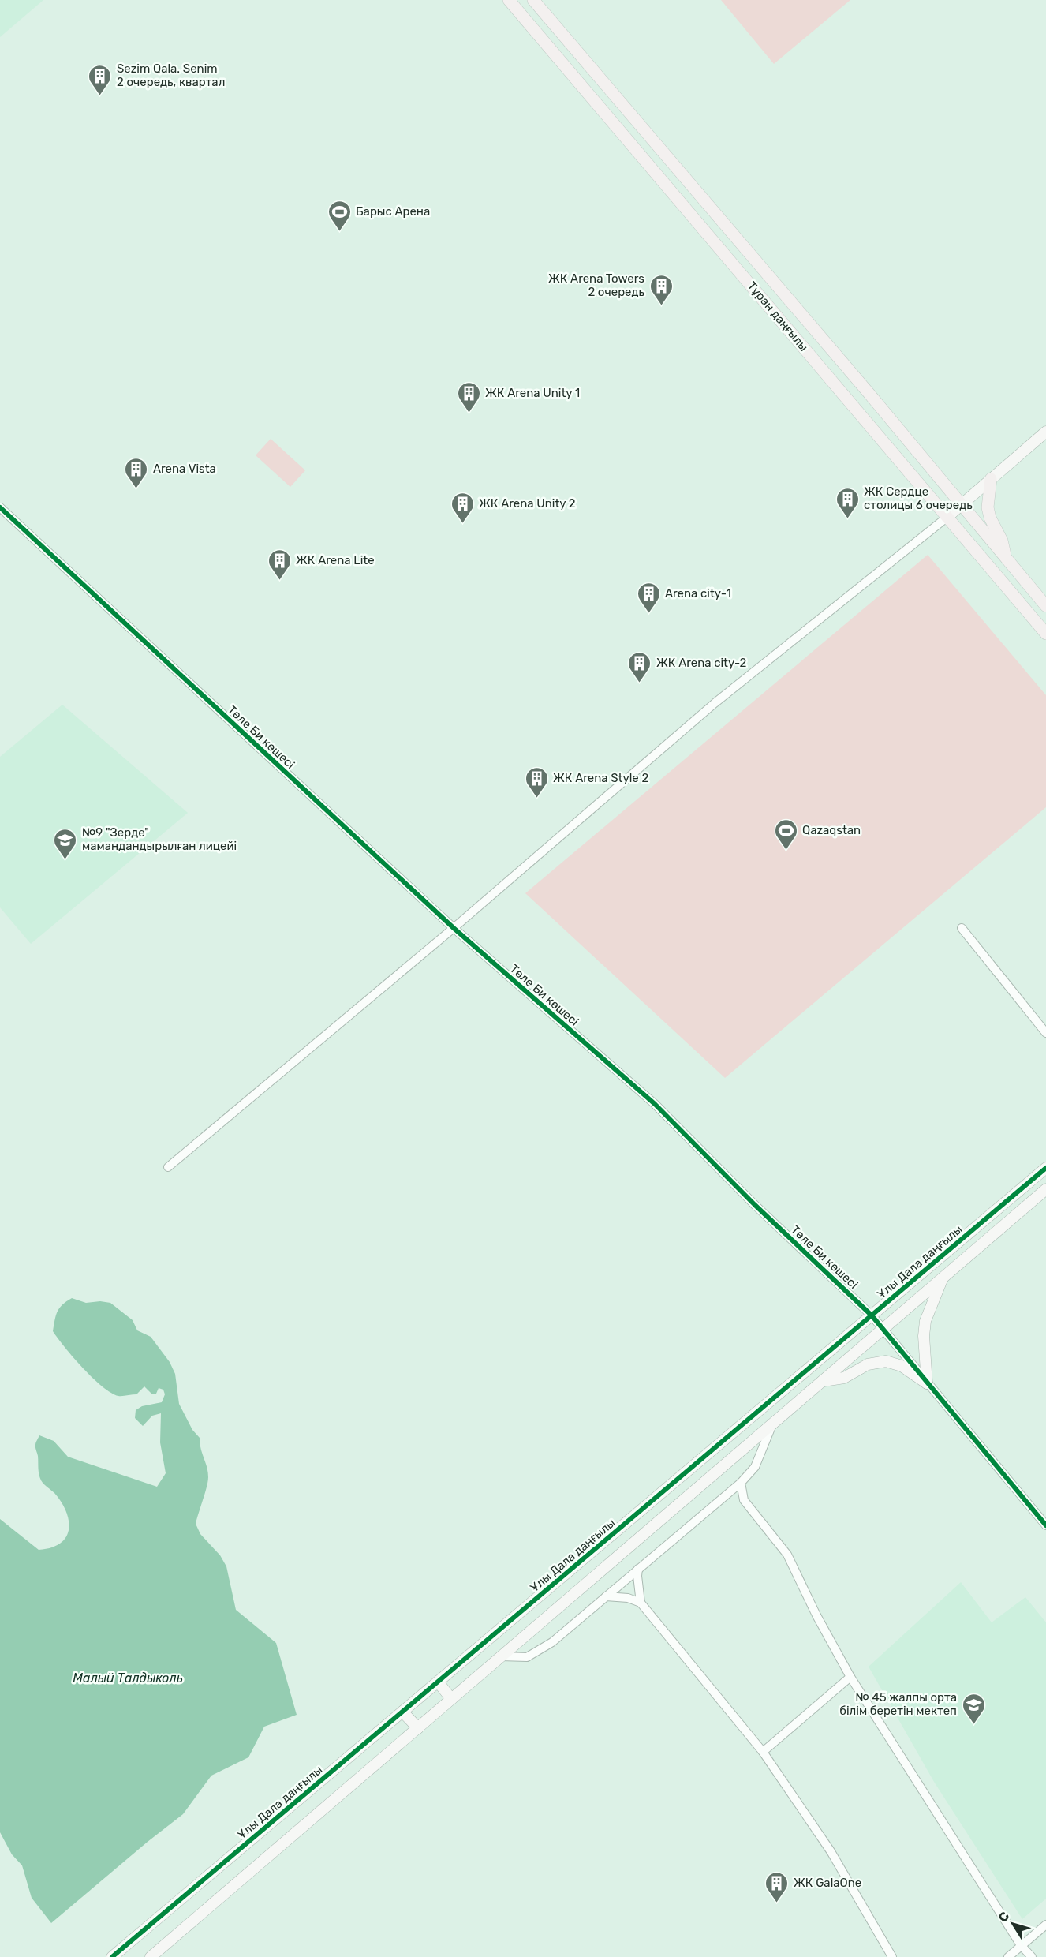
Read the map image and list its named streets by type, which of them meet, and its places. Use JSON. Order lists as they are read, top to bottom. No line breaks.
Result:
{"streets":{"main road":["Тұран даңғылы"],"street":["Төле Би көшесі","Ұлы Дала даңғылы"]},"crossings":[["Төле Би көшесі","Ұлы Дала даңғылы"]],"water":["Малый Талдыколь"],"places":{"building":["Sezim Qala. Senim 2 очередь, квартал","ЖК Arena Towers 2 очередь","ЖК Arena Unity 1","Arena Vista","ЖК Сердце столицы 6 очередь","ЖК Arena Unity 2","ЖК Arena Lite","Arena city-1","ЖК Arena city-2","ЖК Arena Style 2","ЖК GalaOne"],"sports":["Барыс Арена","Qazaqstan"],"school or university":["№9 \"Зерде\" мамандандырылған лицейі","№ 45 жалпы орта білім беретін мектеп"]},"north":"top left"}
